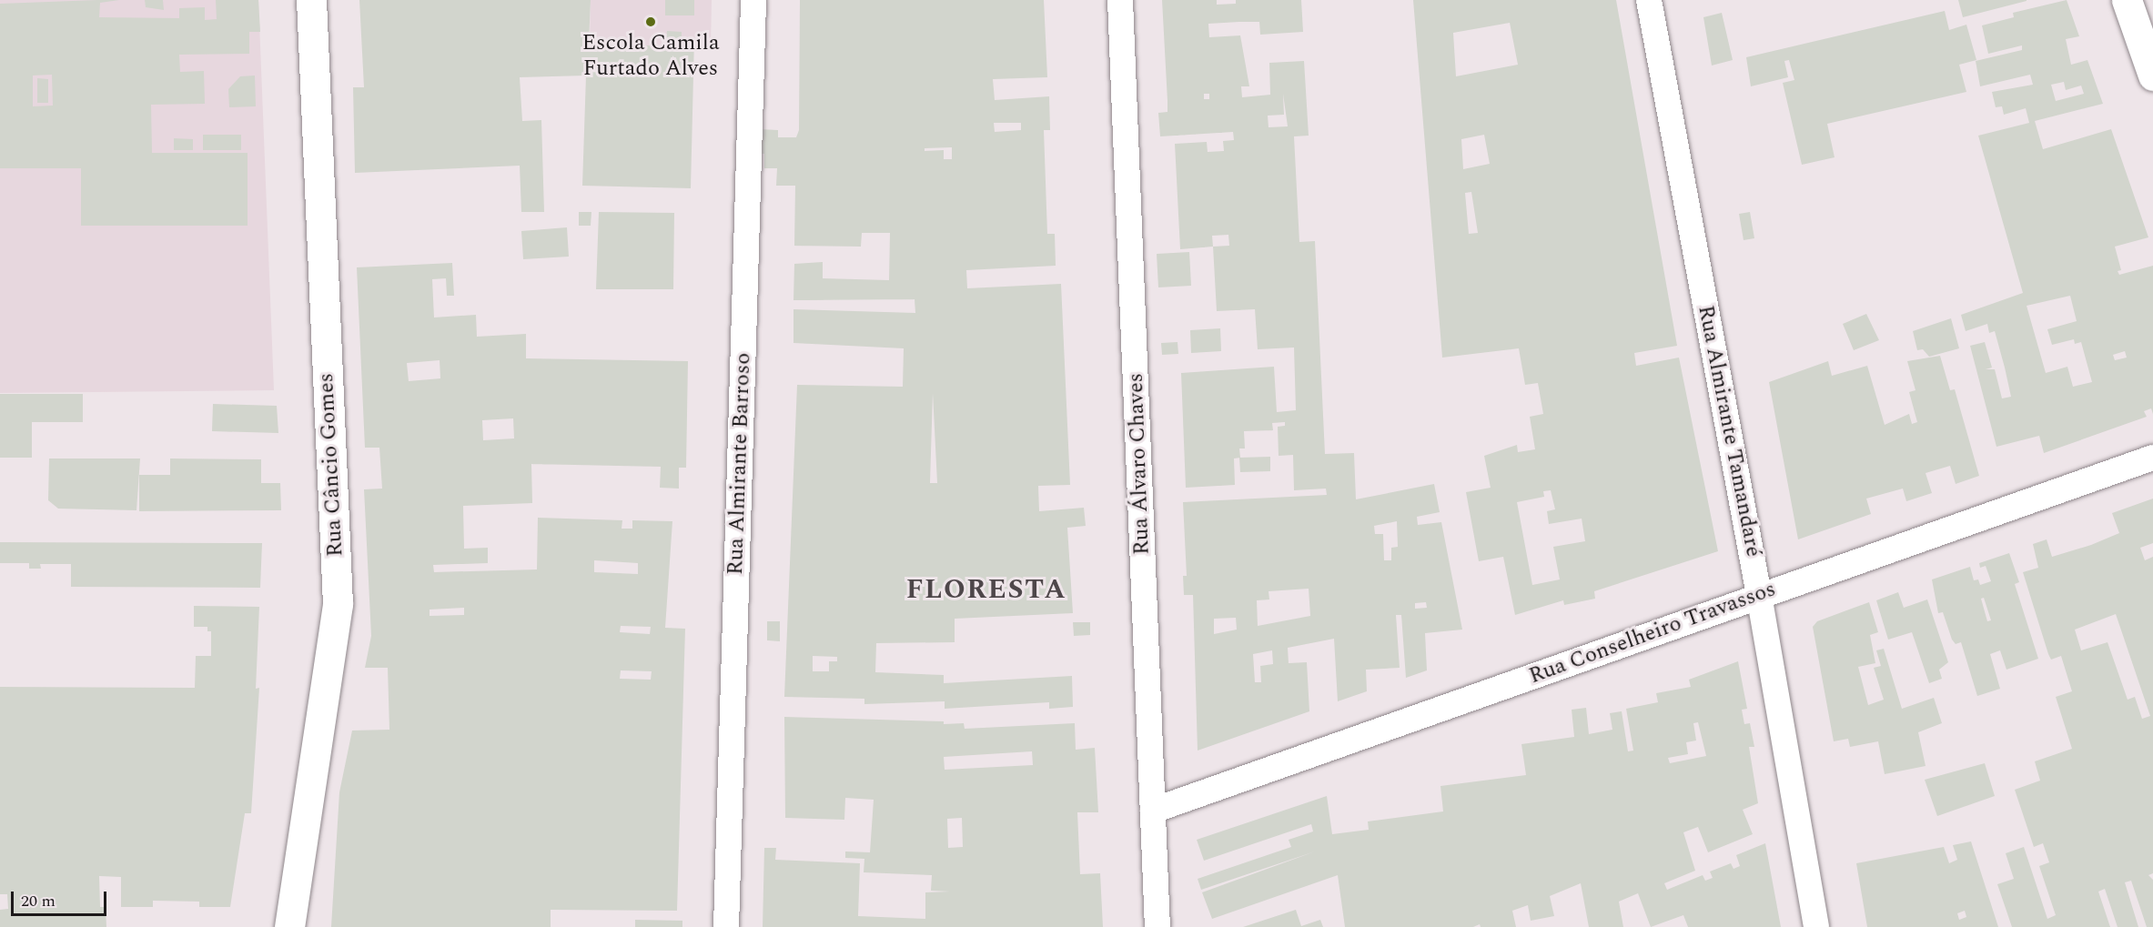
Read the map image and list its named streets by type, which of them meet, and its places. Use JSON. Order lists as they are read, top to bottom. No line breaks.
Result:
{"streets":{"street":["Rua Almirante Tamandaré","Rua Almirante Barroso","Rua Álvaro Chaves","Rua Câncio Gomes","Rua Conselheiro Travassos"]},"crossings":[["Rua Almirante Tamandaré","Rua Conselheiro Travassos"],["Rua Álvaro Chaves","Rua Conselheiro Travassos"]],"districts":["FLORESTA"],"places":["Escola Camila Furtado Alves"],"scale_bar":"20 m"}
